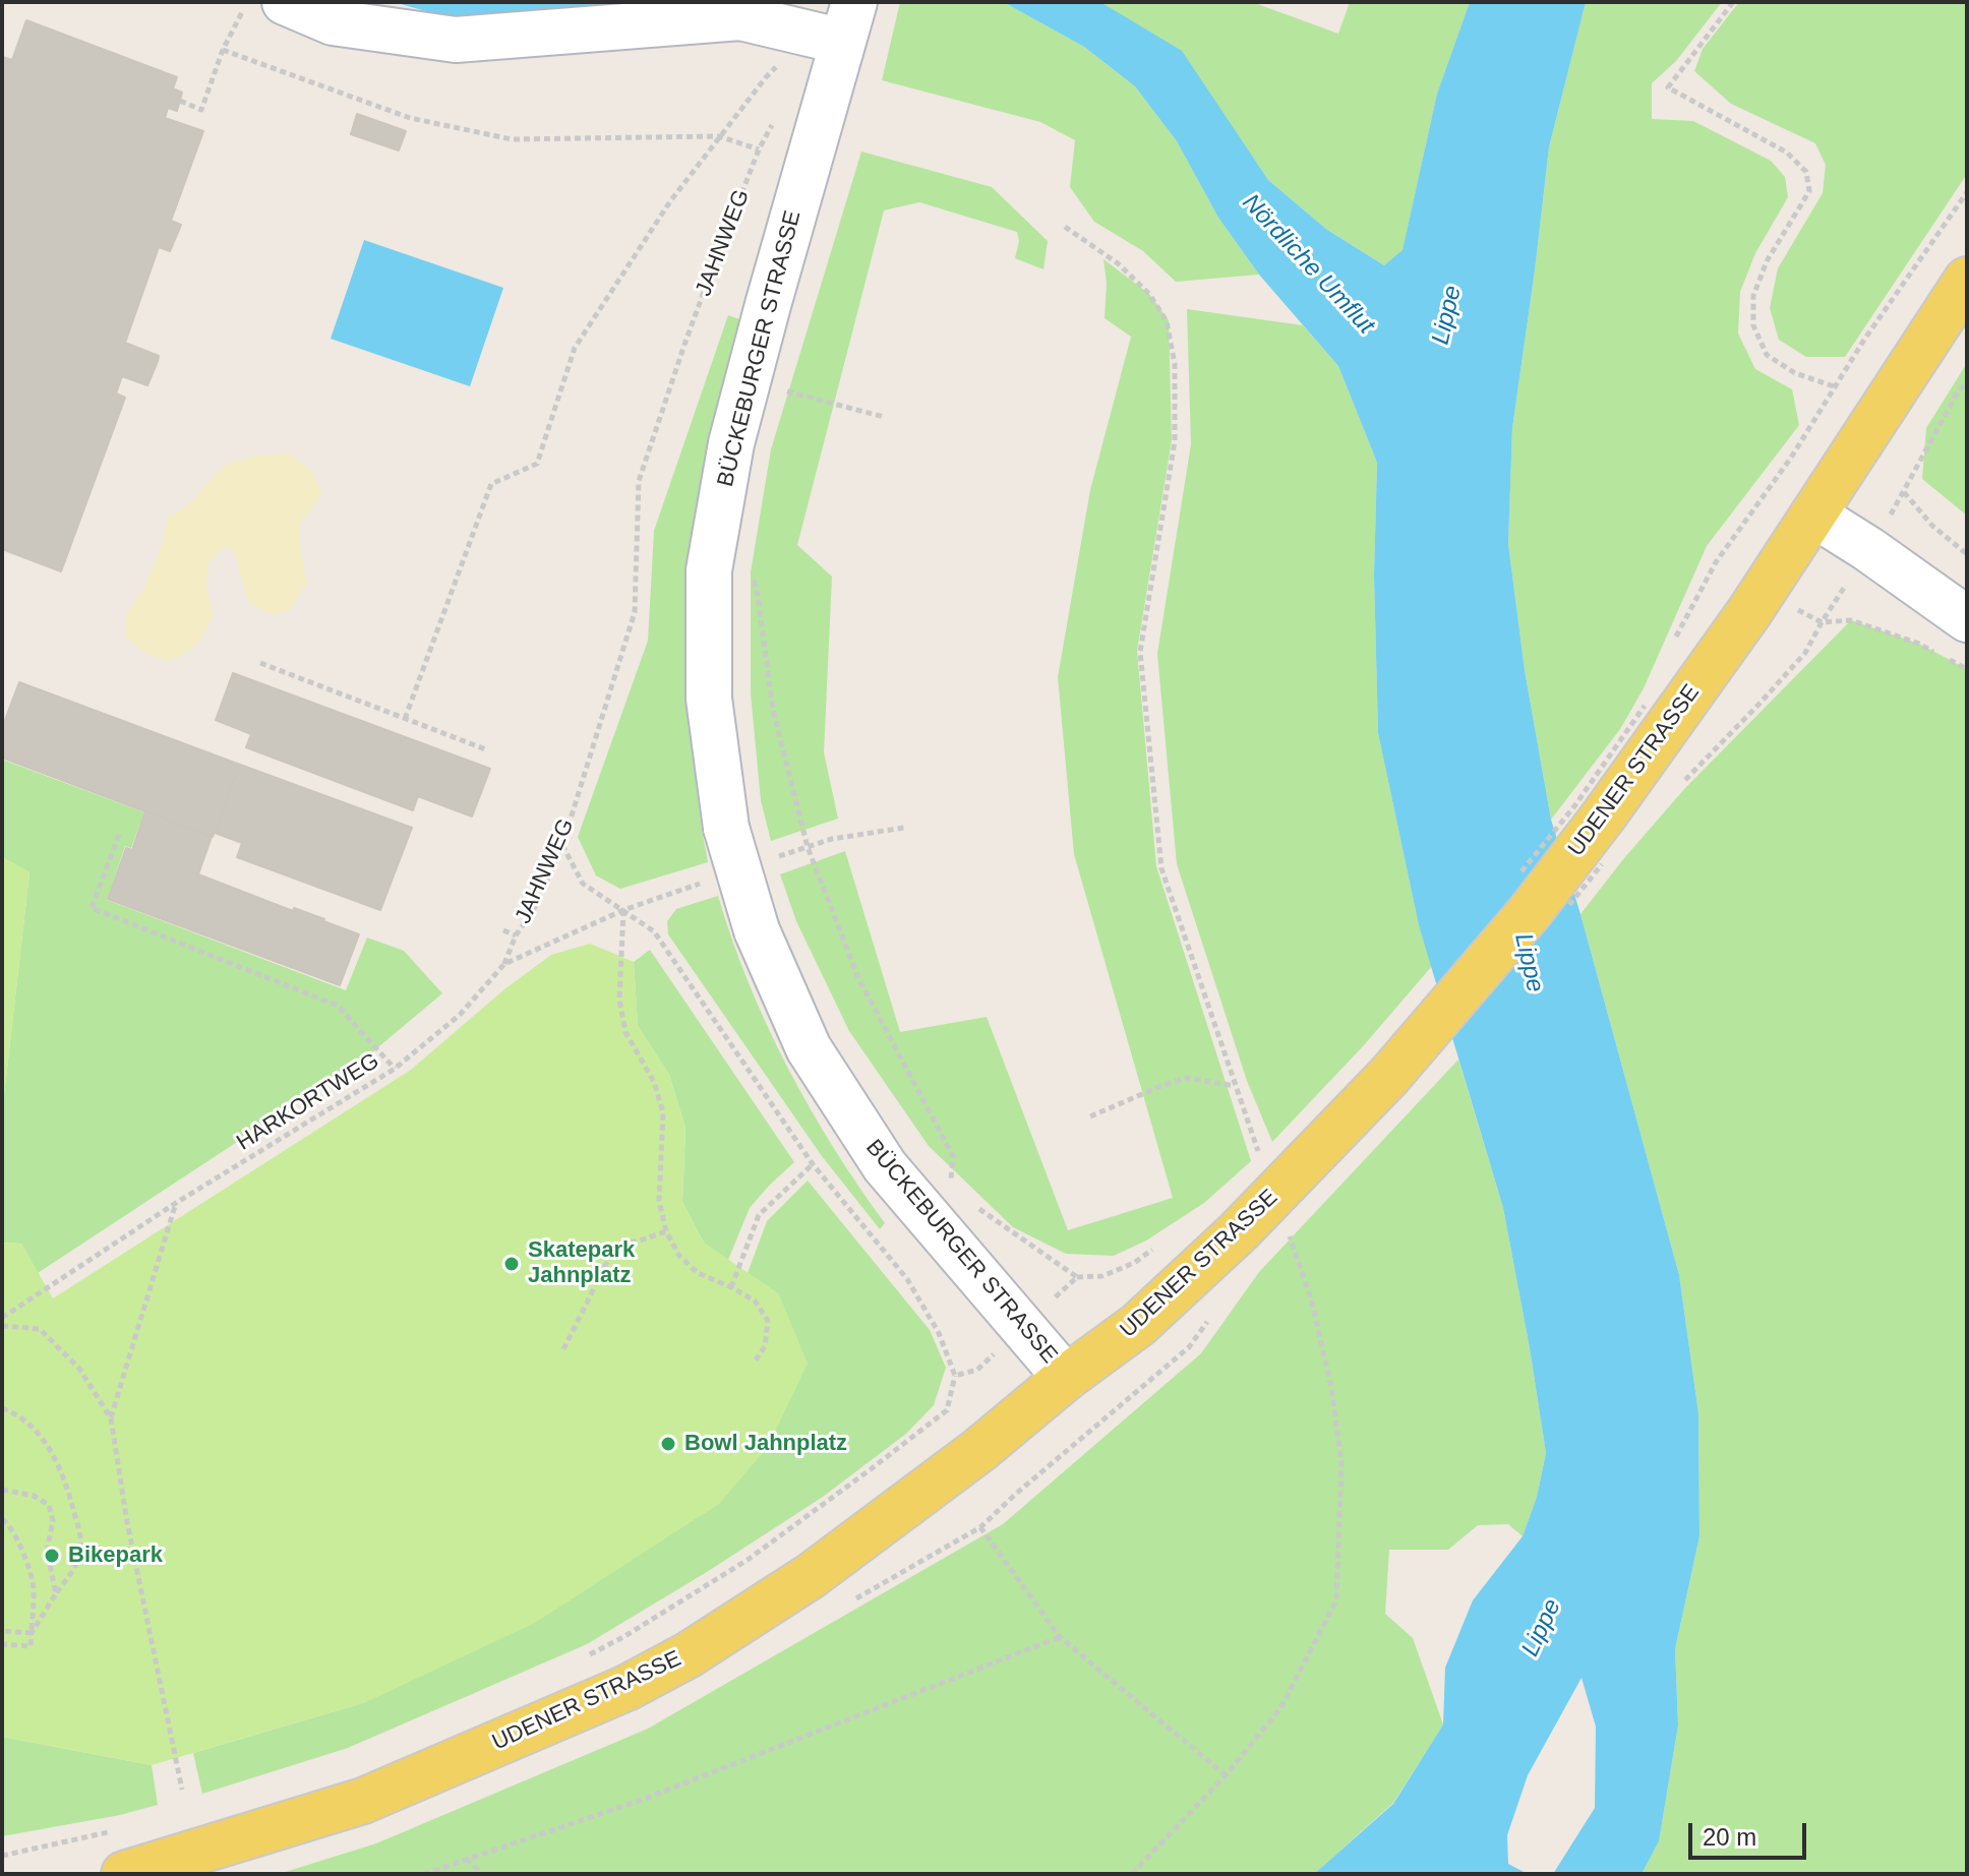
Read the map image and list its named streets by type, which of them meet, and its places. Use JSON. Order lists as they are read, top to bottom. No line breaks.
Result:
{"streets":{"main road":["UDENER STRASSE"],"street":["BÜCKEBURGER STRASSE"],"path":["JAHNWEG","HARKORTWEG"]},"crossings":[["JAHNWEG","HARKORTWEG"],["BÜCKEBURGER STRASSE","UDENER STRASSE"]],"water":["Nördliche Umflut","Lippe"],"places":["Skatepark Jahnplatz","Bowl Jahnplatz","Bikepark"],"scale_bar":"20 m"}
